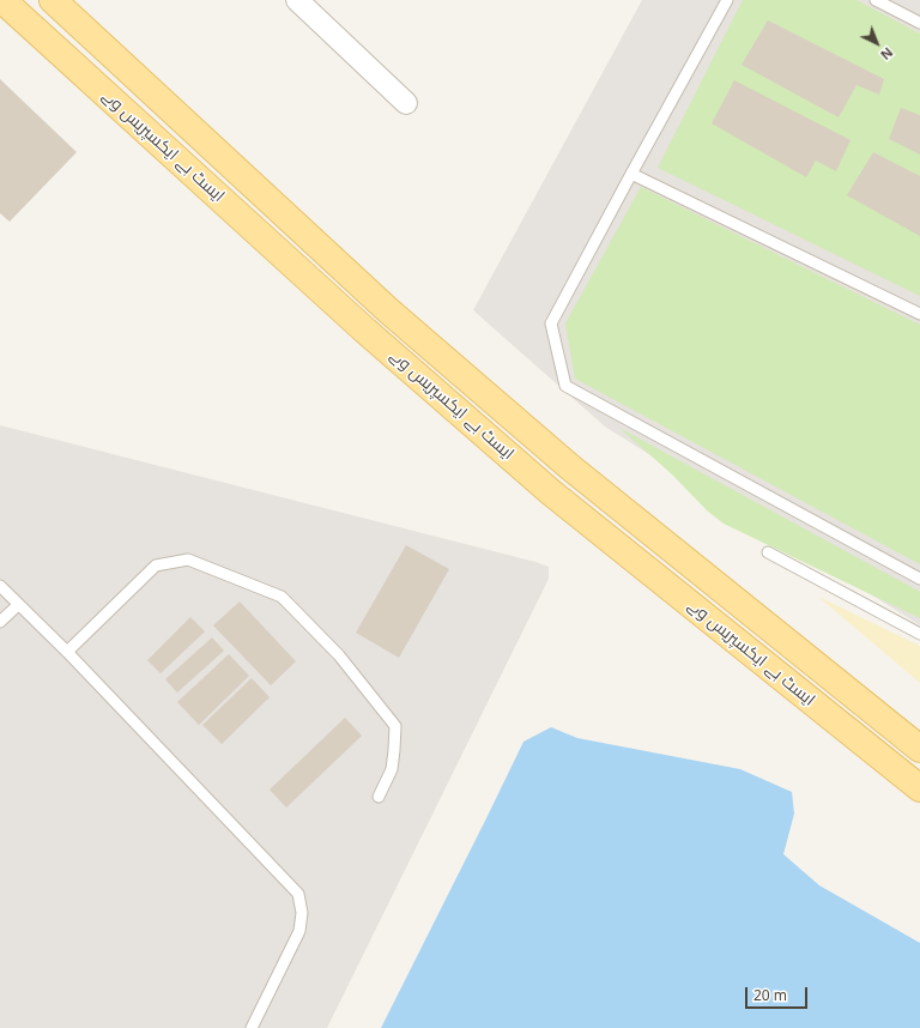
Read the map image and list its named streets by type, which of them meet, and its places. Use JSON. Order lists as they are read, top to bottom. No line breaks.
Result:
{"streets":{"main road":["ایسٹ بے ایکسپریس وے"]},"scale_bar":"20 m","north":"bottom right"}
